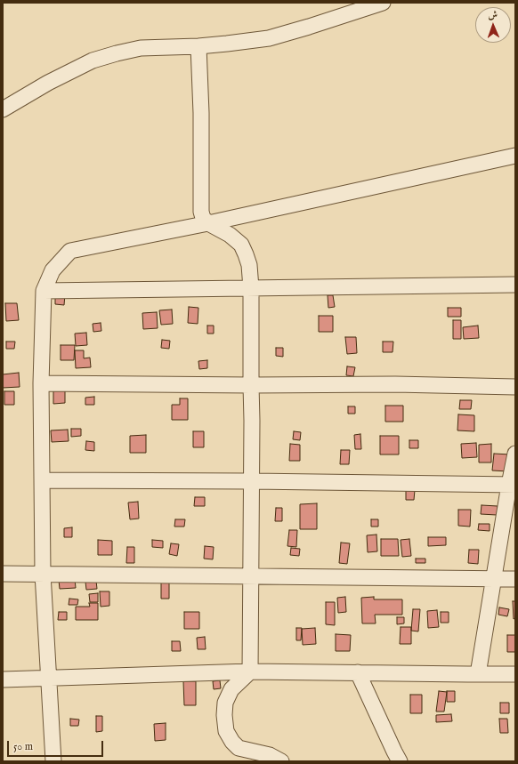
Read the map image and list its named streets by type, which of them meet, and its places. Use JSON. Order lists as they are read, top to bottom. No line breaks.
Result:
{"scale_bar":"50 m","north":"top"}
